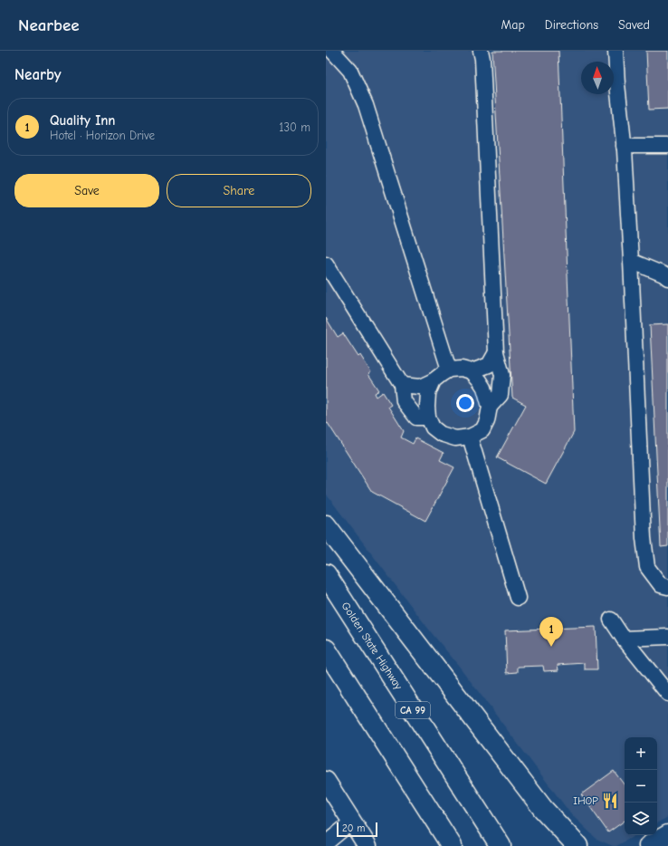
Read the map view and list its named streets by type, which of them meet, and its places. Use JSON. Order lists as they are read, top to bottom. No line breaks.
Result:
{"streets":{"highway":["Golden State Highway","CA 99"]},"places":{"restaurant":["IHOP"]},"scale_bar":"20 m","north":"top","page":{"header":"Nearbee","nav":["Map","Directions","Saved"],"heading":"Nearby","list":[{"mark":"1","name":"Quality Inn","note":"Hotel · Horizon Drive","value":"130 m"}],"buttons":["Save","Share"],"pins":"1","map_buttons":["+","−"],"scale":"20 m"}}
